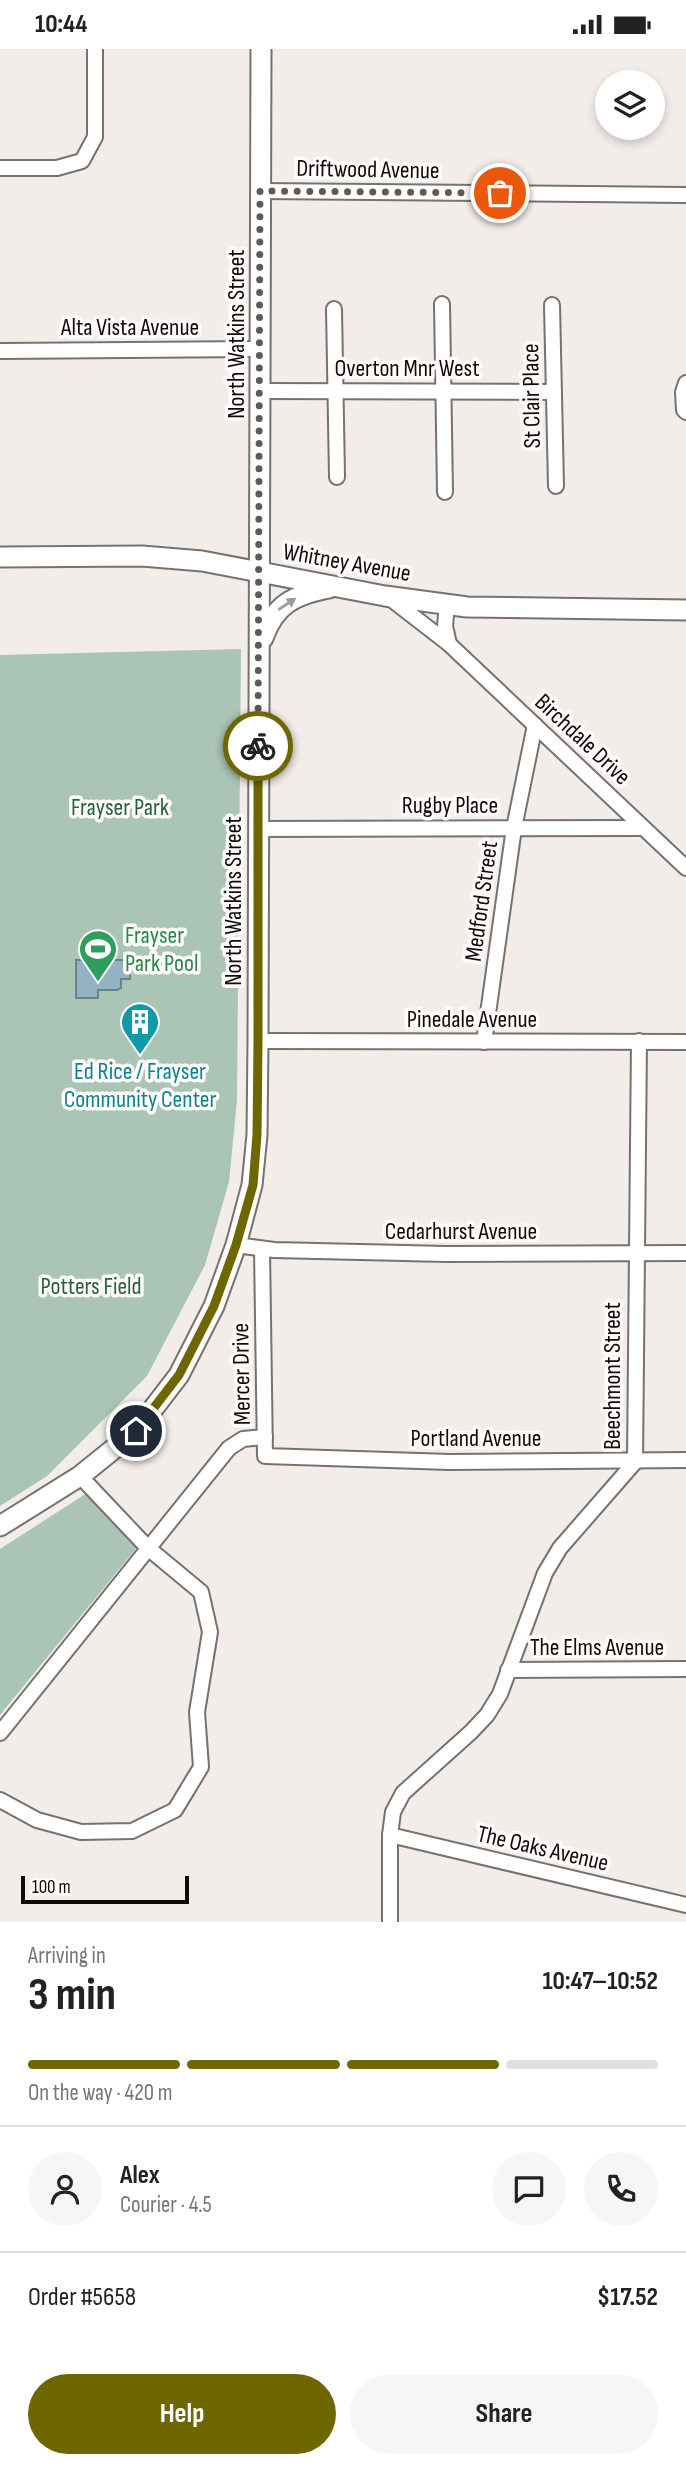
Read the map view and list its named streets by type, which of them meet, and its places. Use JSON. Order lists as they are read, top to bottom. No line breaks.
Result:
{"streets":{"main road":["North Watkins Street","Whitney Avenue"],"street":["Driftwood Avenue","Alta Vista Avenue","Overton Mnr West","St Clair Place","Birchdale Drive","Rugby Place","Medford Street","Pinedale Avenue","Cedarhurst Avenue","Mercer Drive","Beechmont Street","Portland Avenue","The Elms Avenue","The Oaks Avenue"]},"crossings":[["Driftwood Avenue","North Watkins Street"],["Alta Vista Avenue","North Watkins Street"],["North Watkins Street","Overton Mnr West"],["North Watkins Street","Whitney Avenue"],["North Watkins Street","Rugby Place"],["North Watkins Street","Pinedale Avenue"],["North Watkins Street","Cedarhurst Avenue"],["Overton Mnr West","St Clair Place"],["Whitney Avenue","Birchdale Drive"],["Birchdale Drive","Rugby Place"],["Birchdale Drive","Medford Street"],["Rugby Place","Medford Street"],["Medford Street","Pinedale Avenue"],["Pinedale Avenue","Beechmont Street"],["Cedarhurst Avenue","Mercer Drive"],["Cedarhurst Avenue","Beechmont Street"],["Mercer Drive","Portland Avenue"],["Beechmont Street","Portland Avenue"],["Beechmont Street","The Elms Avenue"],["Beechmont Street","The Oaks Avenue"]],"parks":["Frayser Park","Potters Field"],"places":{"sports":["Frayser Park Pool"],"building":["Ed Rice / Frayser Community Center"]},"scale_bar":"100 m","page":{"status":"10:44","scale":"100 m","heading":["3 min","Arriving in","10:47–10:52"],"panel":["Alex","Courier · 4.5","Order #5658","$17.52"],"bar":"On the way · 420 m","buttons":["Help","Share"]}}
